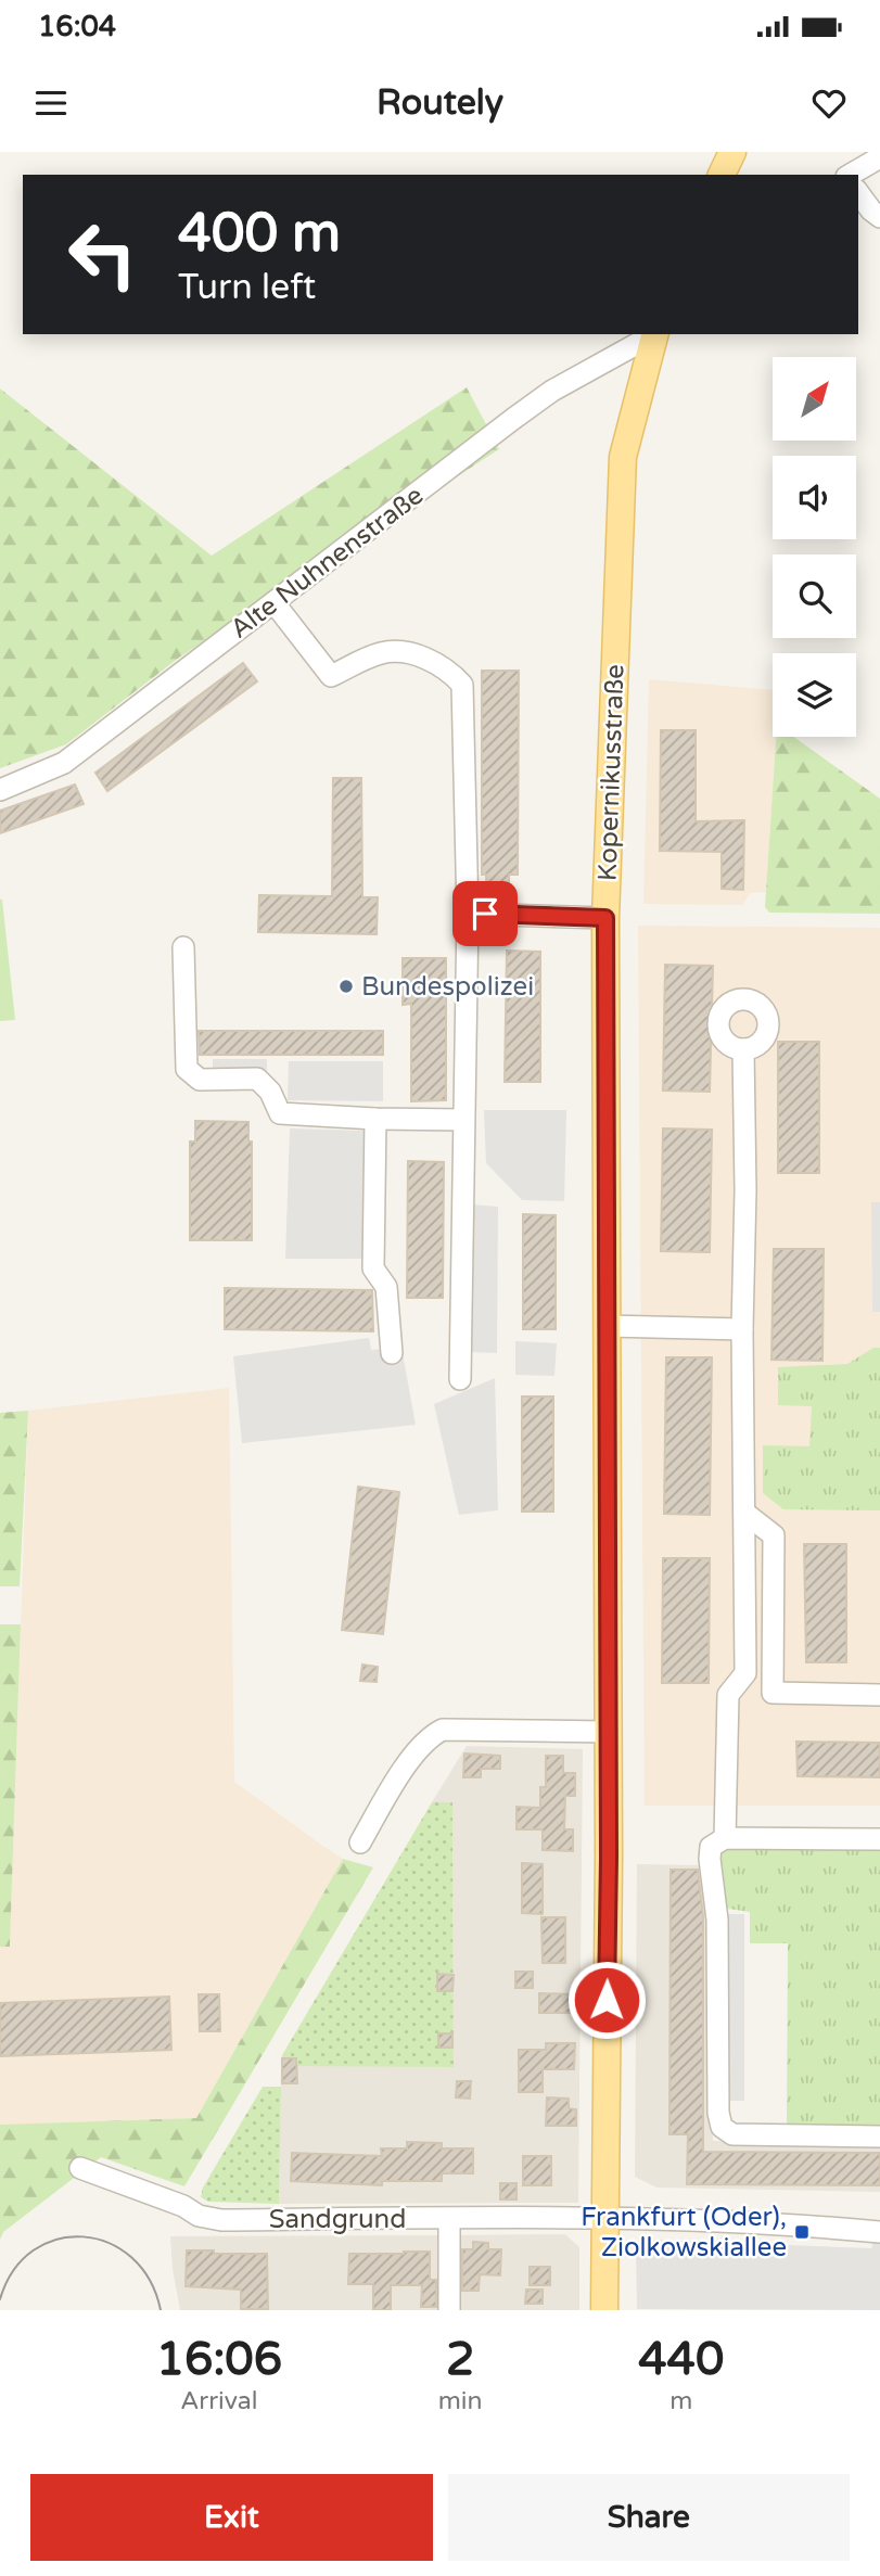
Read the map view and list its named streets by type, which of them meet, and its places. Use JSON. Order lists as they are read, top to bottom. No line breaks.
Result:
{"streets":{"main road":["Kopernikusstraße"],"street":["Alte Nuhnenstraße","Sandgrund"]},"crossings":[["Kopernikusstraße","Sandgrund"]],"places":{"other":["Bundespolizei"],"transit":["Frankfurt (Oder), Ziolkowskiallee"]},"north":"top right","page":{"status":"16:04","header":"Routely","turn":["400 m","Turn left"],"eta":["16:06","Arrival","2","min","440","m"],"buttons":["Exit","Share"]}}
